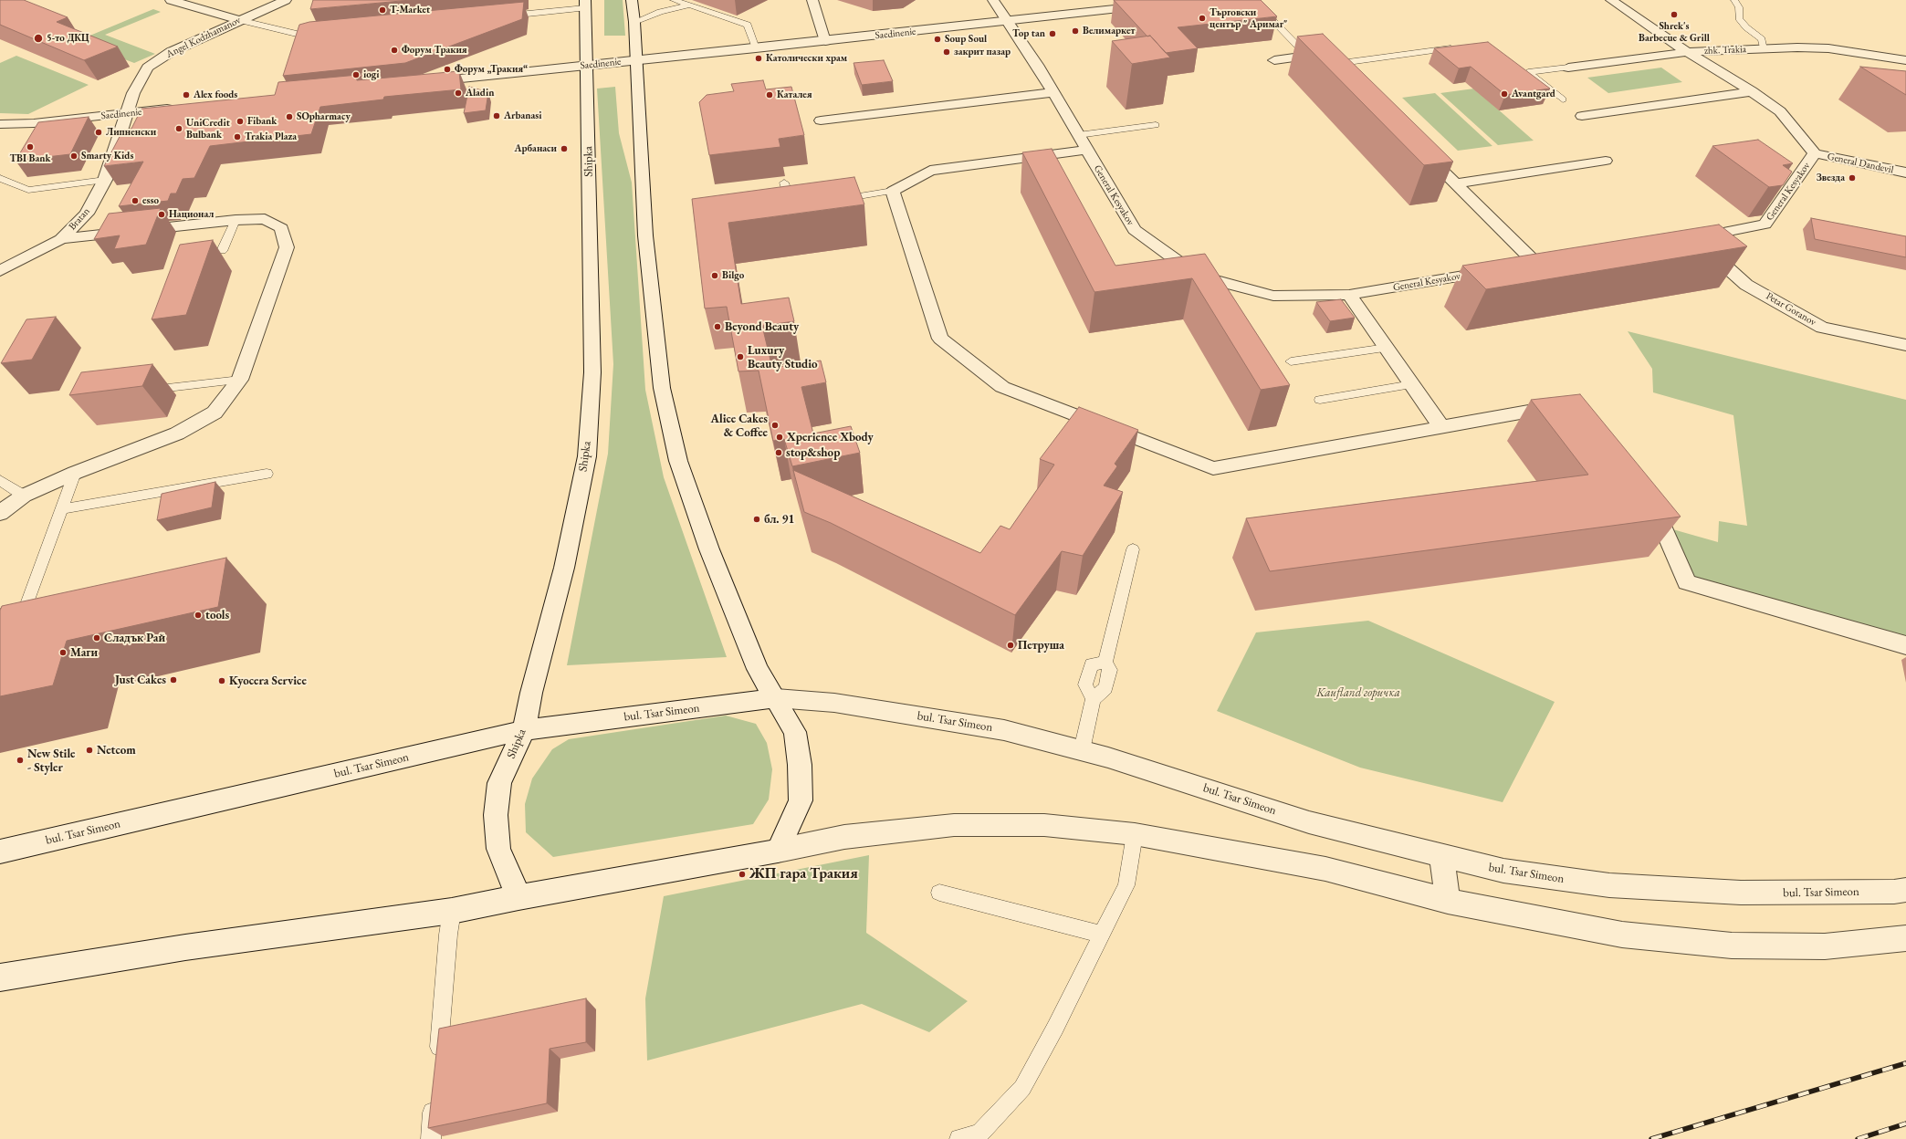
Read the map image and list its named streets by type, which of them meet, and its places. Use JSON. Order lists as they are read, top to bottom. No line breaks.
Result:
{"streets":{"street":["Saedinenie","Angel Kodzhamanov","zhk. Trakia","Shipka","General Dandevil","General Kesyakov","Bratan","Petar Goranov","bul. Tsar Simeon"]},"crossings":[["Saedinenie","Angel Kodzhamanov"],["Saedinenie","Shipka"],["Saedinenie","General Kesyakov"],["Saedinenie","Bratan"],["Angel Kodzhamanov","Bratan"],["zhk. Trakia","General Kesyakov"],["Shipka","bul. Tsar Simeon"],["General Dandevil","General Kesyakov"],["General Kesyakov","Petar Goranov"]],"parks":["Kaufland горичка"],"places":["T-Market","Shrek's Barbecue & Grill","Търговски център \" Аримаг\"","Велимаркет","Top tan","5-то ДКЦ","Soup Soul","Форум Тракия","закрит пазар","Католически храм","Форум „Тракия“","iogi","Аladin","Avantgard","Alex foods","Каталея","Аrbanasi","SOpharmacy","Fibank","UniCredit Bulbank","Липненски","Trakia Plaza","TBI Bank","Арбанаси","Smarty Kids","Звезда","esso","Национал","Bilgo","Beyond Beauty","Luxury Beauty Studio","Alice Cakes & Coffee","Xperience Xbody","stop&shop","бл. 91","tools","Сладък Рай","Петруша","Маги","Just Cakes","Kyocera Service","Netcom","New Stile - Styler","ЖП гара Тракия"]}
